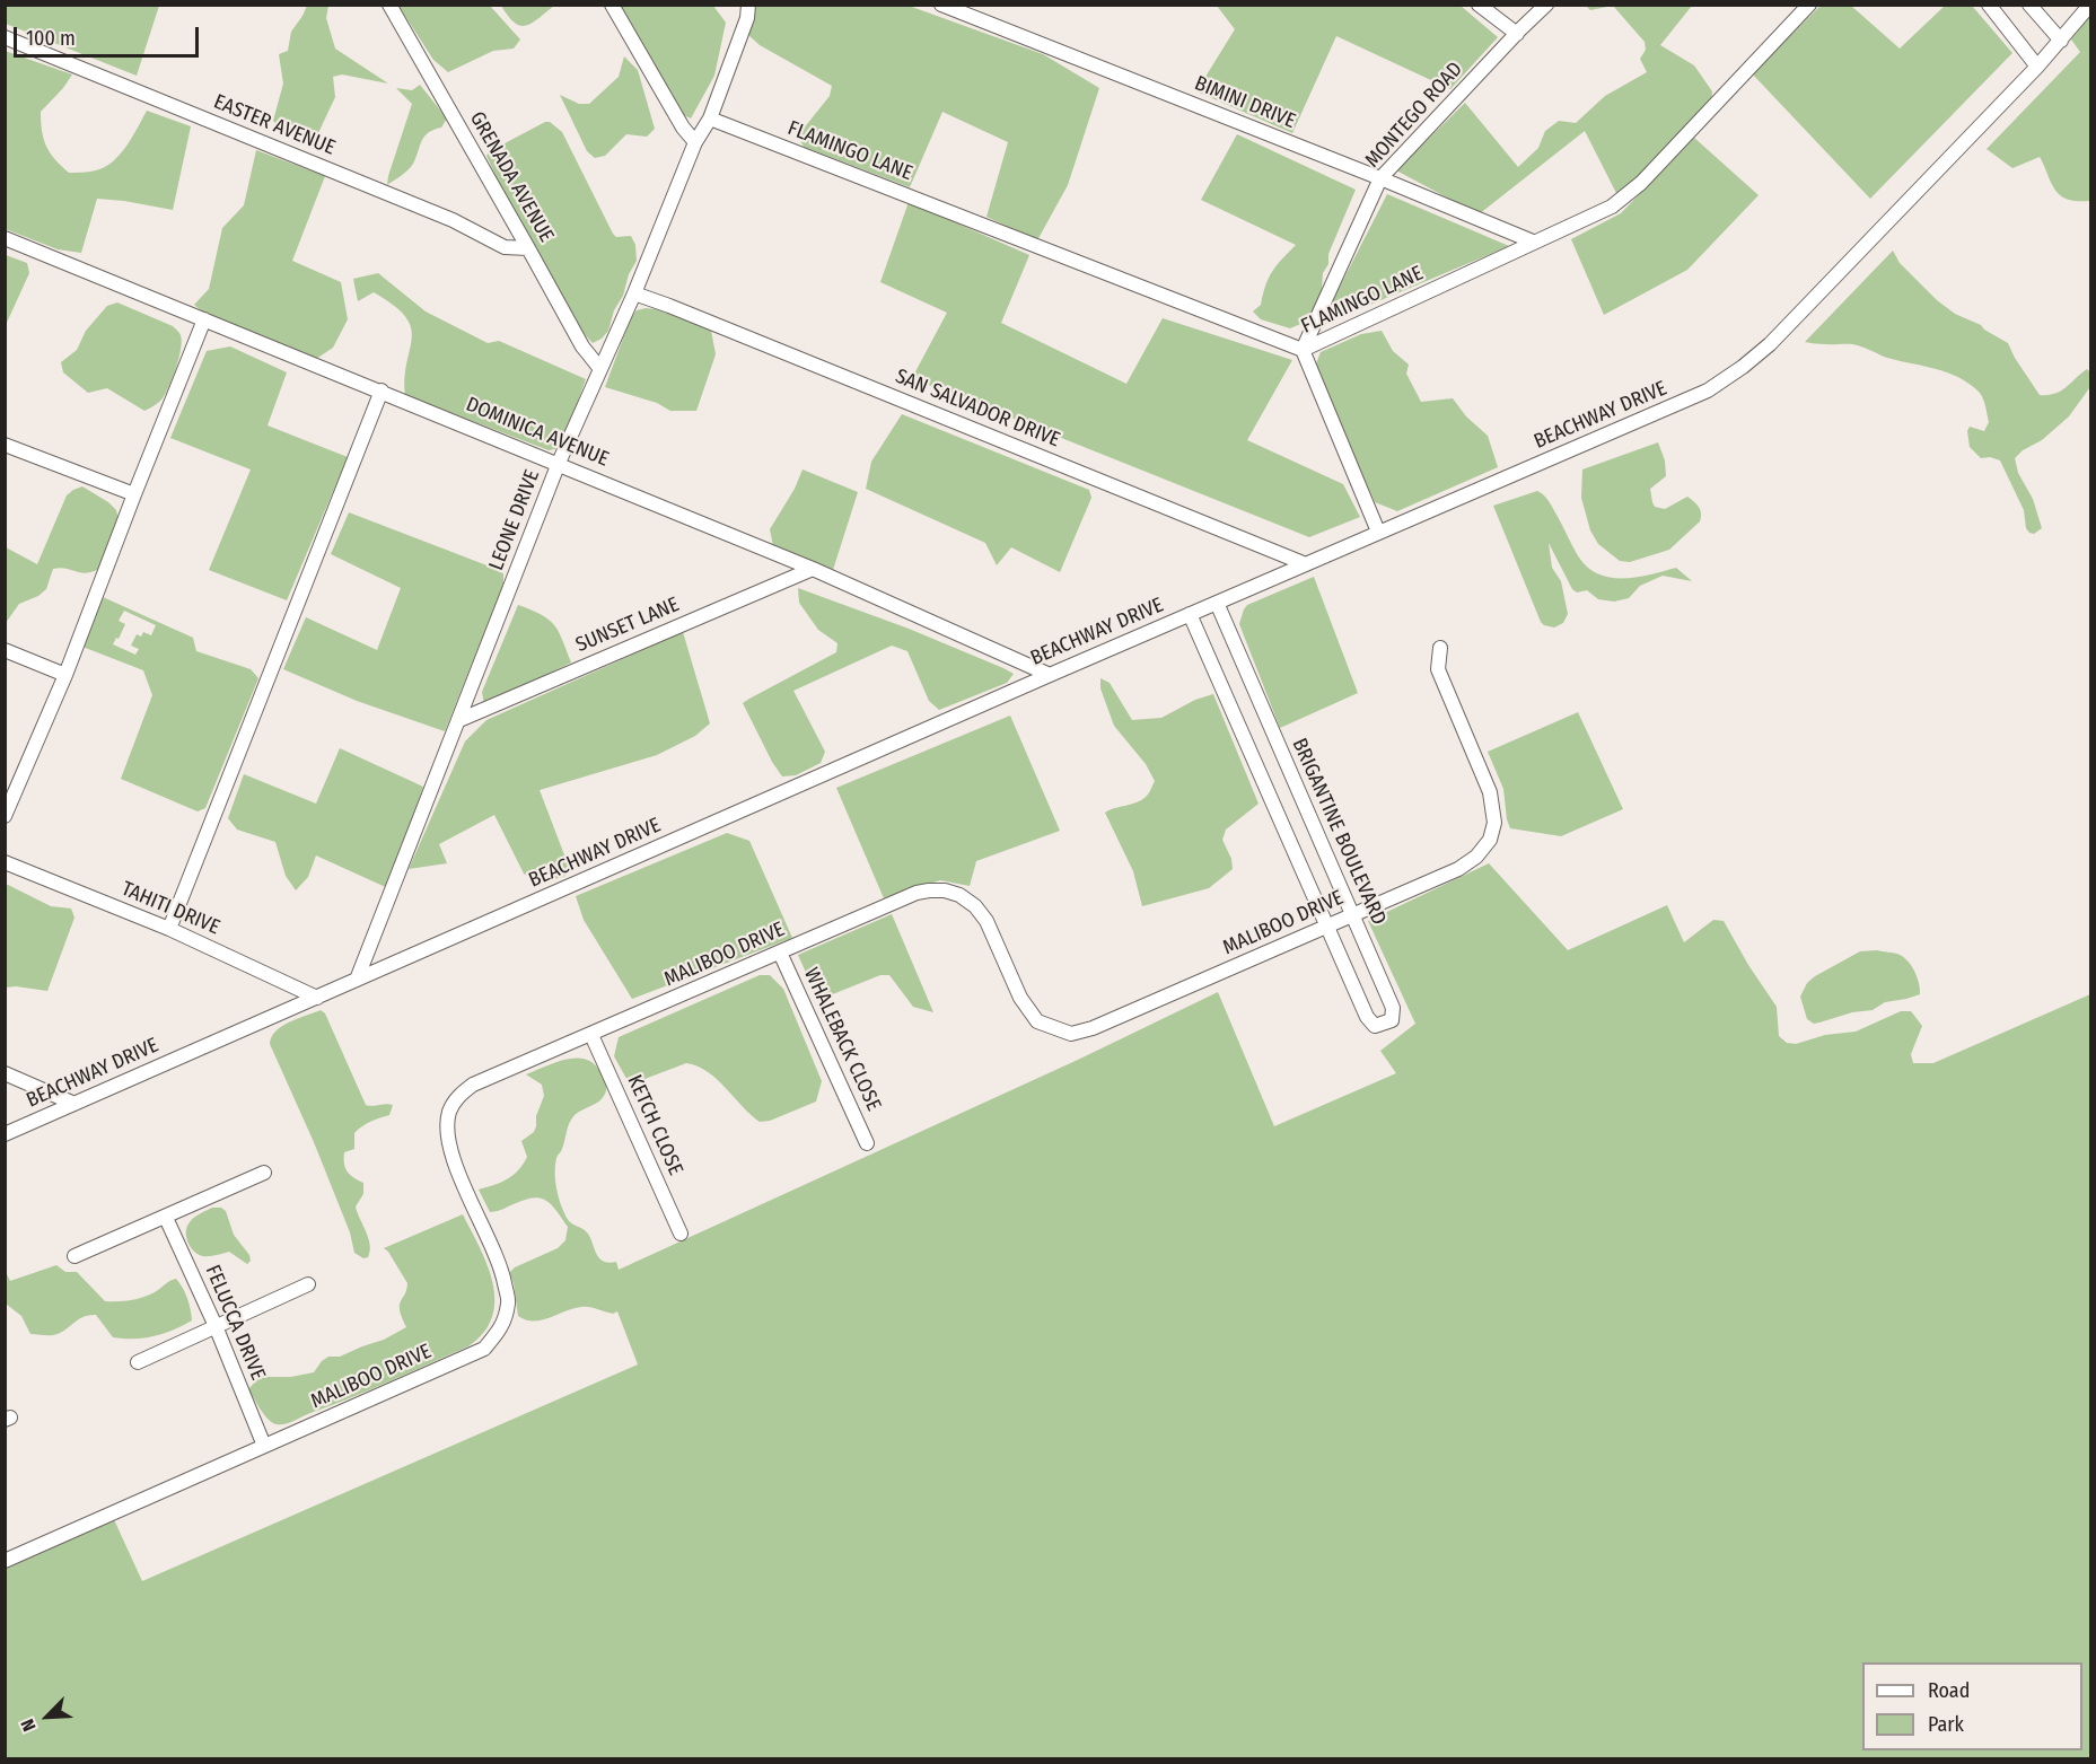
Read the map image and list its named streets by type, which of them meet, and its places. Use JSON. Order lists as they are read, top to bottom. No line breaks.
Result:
{"streets":{"street":["BIMINI DRIVE","MONTEGO ROAD","EASTER AVENUE","FLAMINGO LANE","GRENADA AVENUE","SAN SALVADOR DRIVE","BEACHWAY DRIVE","DOMINICA AVENUE","LEONE DRIVE","SUNSET LANE","BRIGANTINE BOULEVARD","TAHITI DRIVE","MALIBOO DRIVE","WHALEBACK CLOSE","KETCH CLOSE","FELUCCA DRIVE"]},"crossings":[["BIMINI DRIVE","MONTEGO ROAD"],["BIMINI DRIVE","FLAMINGO LANE"],["MONTEGO ROAD","FLAMINGO LANE"],["EASTER AVENUE","GRENADA AVENUE"],["FLAMINGO LANE","LEONE DRIVE"],["GRENADA AVENUE","LEONE DRIVE"],["SAN SALVADOR DRIVE","BEACHWAY DRIVE"],["SAN SALVADOR DRIVE","LEONE DRIVE"],["BEACHWAY DRIVE","DOMINICA AVENUE"],["BEACHWAY DRIVE","LEONE DRIVE"],["BEACHWAY DRIVE","BRIGANTINE BOULEVARD"],["BEACHWAY DRIVE","TAHITI DRIVE"],["DOMINICA AVENUE","LEONE DRIVE"],["DOMINICA AVENUE","SUNSET LANE"],["LEONE DRIVE","SUNSET LANE"],["BRIGANTINE BOULEVARD","MALIBOO DRIVE"],["MALIBOO DRIVE","WHALEBACK CLOSE"],["MALIBOO DRIVE","KETCH CLOSE"],["MALIBOO DRIVE","FELUCCA DRIVE"]],"legend":["Road","Park"],"scale_bar":"100 m","north":"bottom left"}
